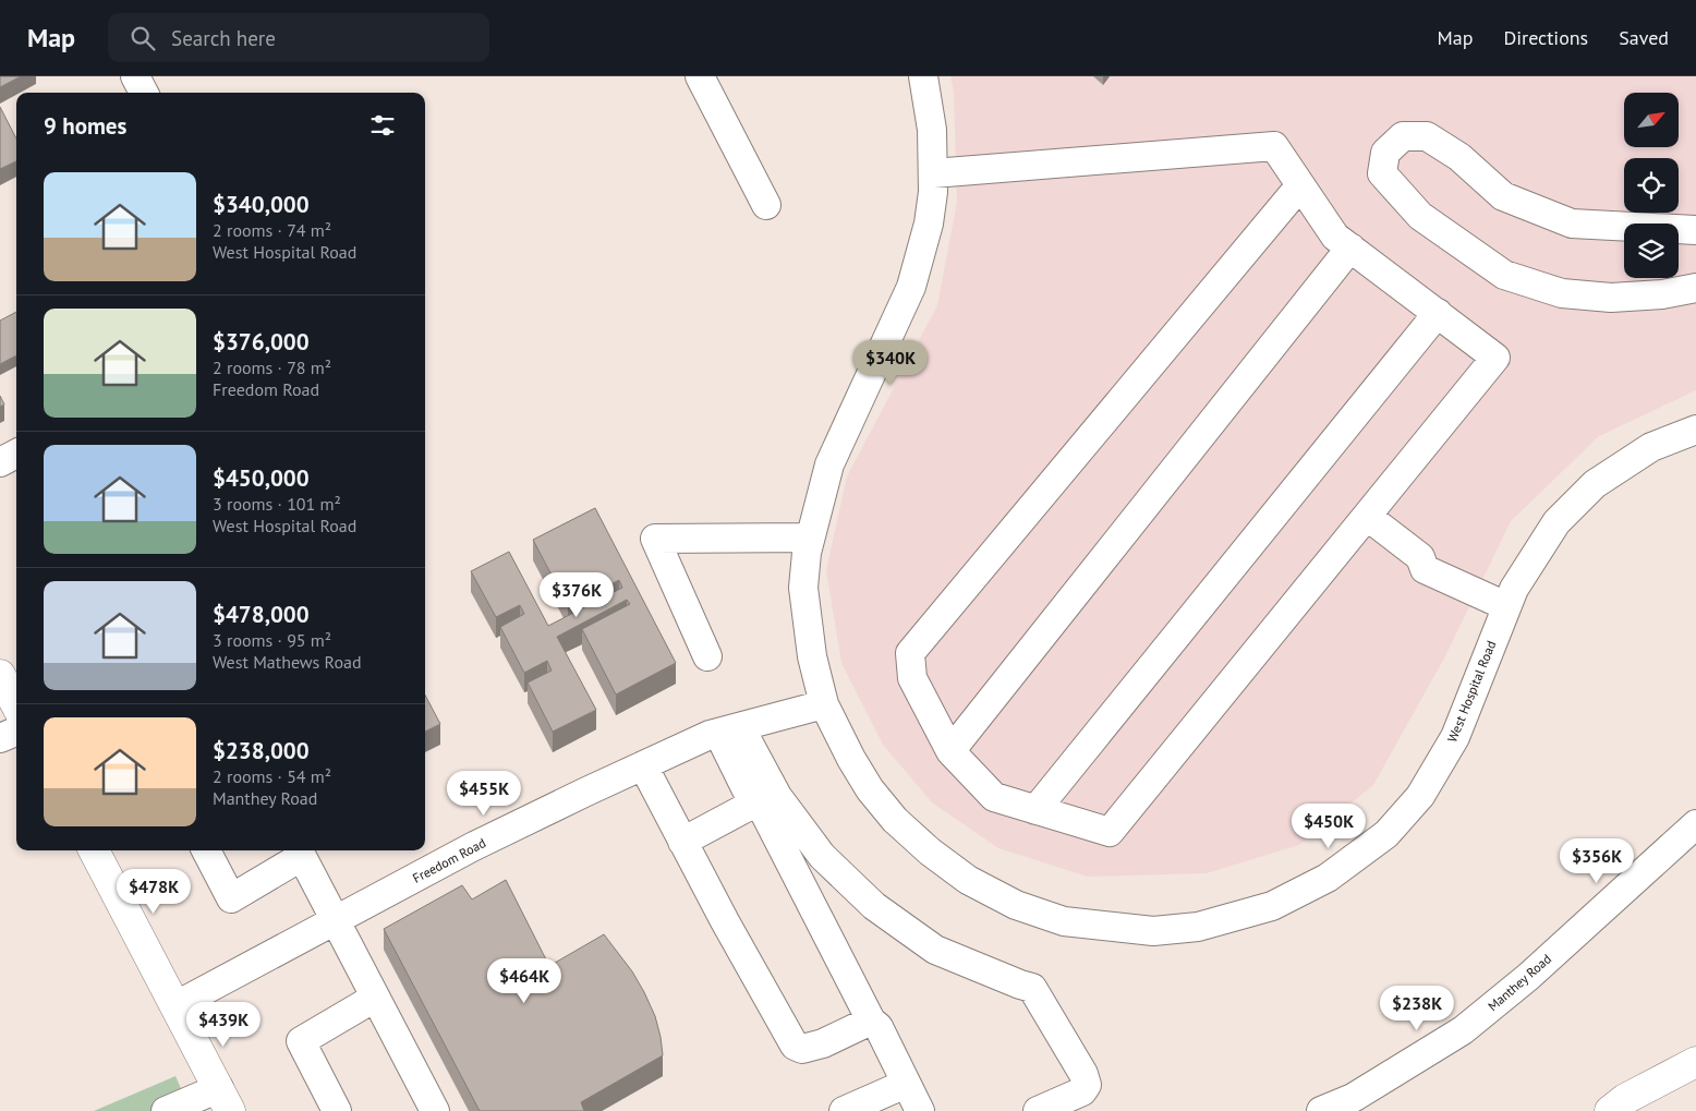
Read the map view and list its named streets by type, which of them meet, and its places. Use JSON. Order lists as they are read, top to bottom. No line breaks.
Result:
{"streets":{"street":["West Hospital Road","Freedom Road","Manthey Road"]},"crossings":[["West Hospital Road","Freedom Road"]],"north":"top right","page":{"header":"Map","search":"Search here","nav":["Map","Directions","Saved"],"heading":"9 homes","list":[{"name":"$340,000","note":"2 rooms · 74 m² · West Hospital Road"},{"name":"$376,000","note":"2 rooms · 78 m² · Freedom Road"},{"name":"$450,000","note":"3 rooms · 101 m² · West Hospital Road"},{"name":"$478,000","note":"3 rooms · 95 m² · West Mathews Road"},{"name":"$238,000","note":"2 rooms · 54 m² · Manthey Road"}],"price":["$340K","$376K","$455K","$450K","$356K","$478K","$464K","$238K","$439K"]}}
